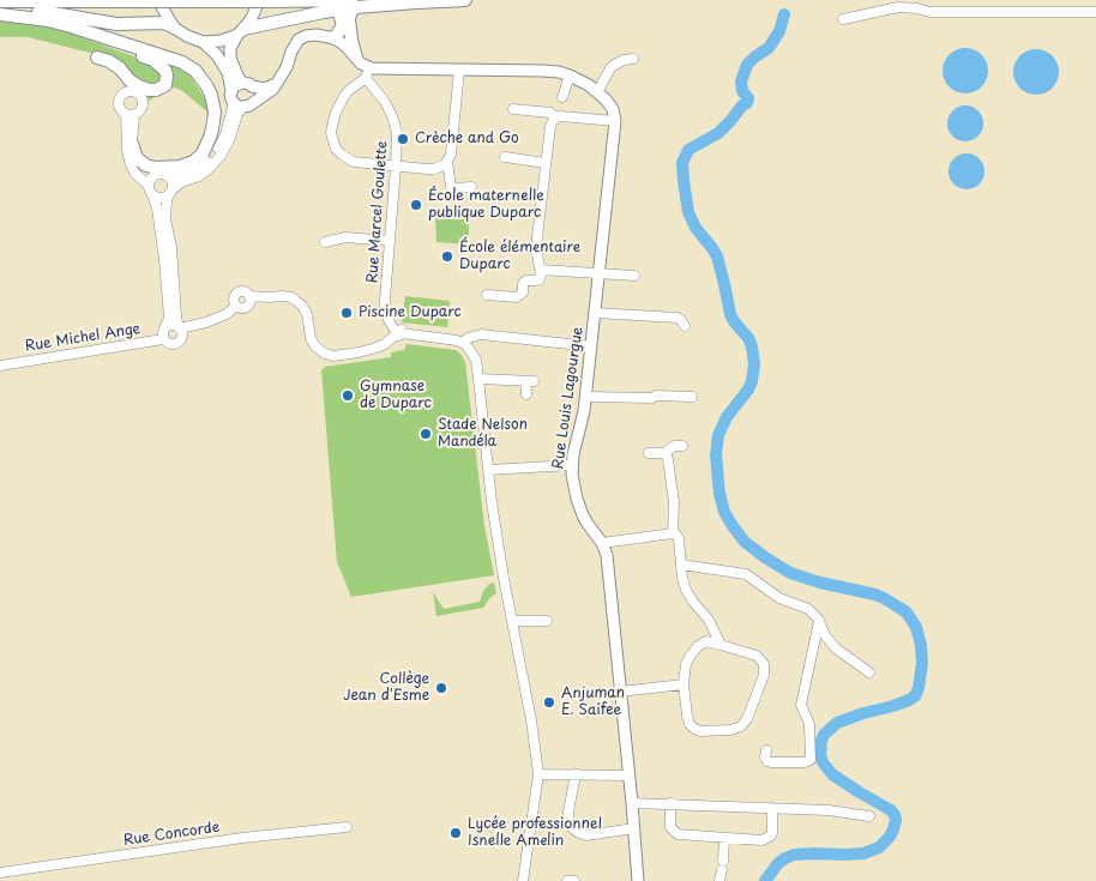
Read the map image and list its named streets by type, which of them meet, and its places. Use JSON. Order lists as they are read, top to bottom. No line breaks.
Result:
{"streets":{"main road":["Rue Louis Lagourgue"],"street":["Rue Marcel Goulette","Rue Michel Ange","Rue Concorde"]},"places":["Crèche and Go","École maternelle publique Duparc","École élémentaire Duparc","Piscine Duparc","Gymnase de Duparc","Stade Nelson Mandéla","Collège Jean d'Esme","Anjuman E. Saifee","Lycée professionnel Isnelle Amelin"]}
